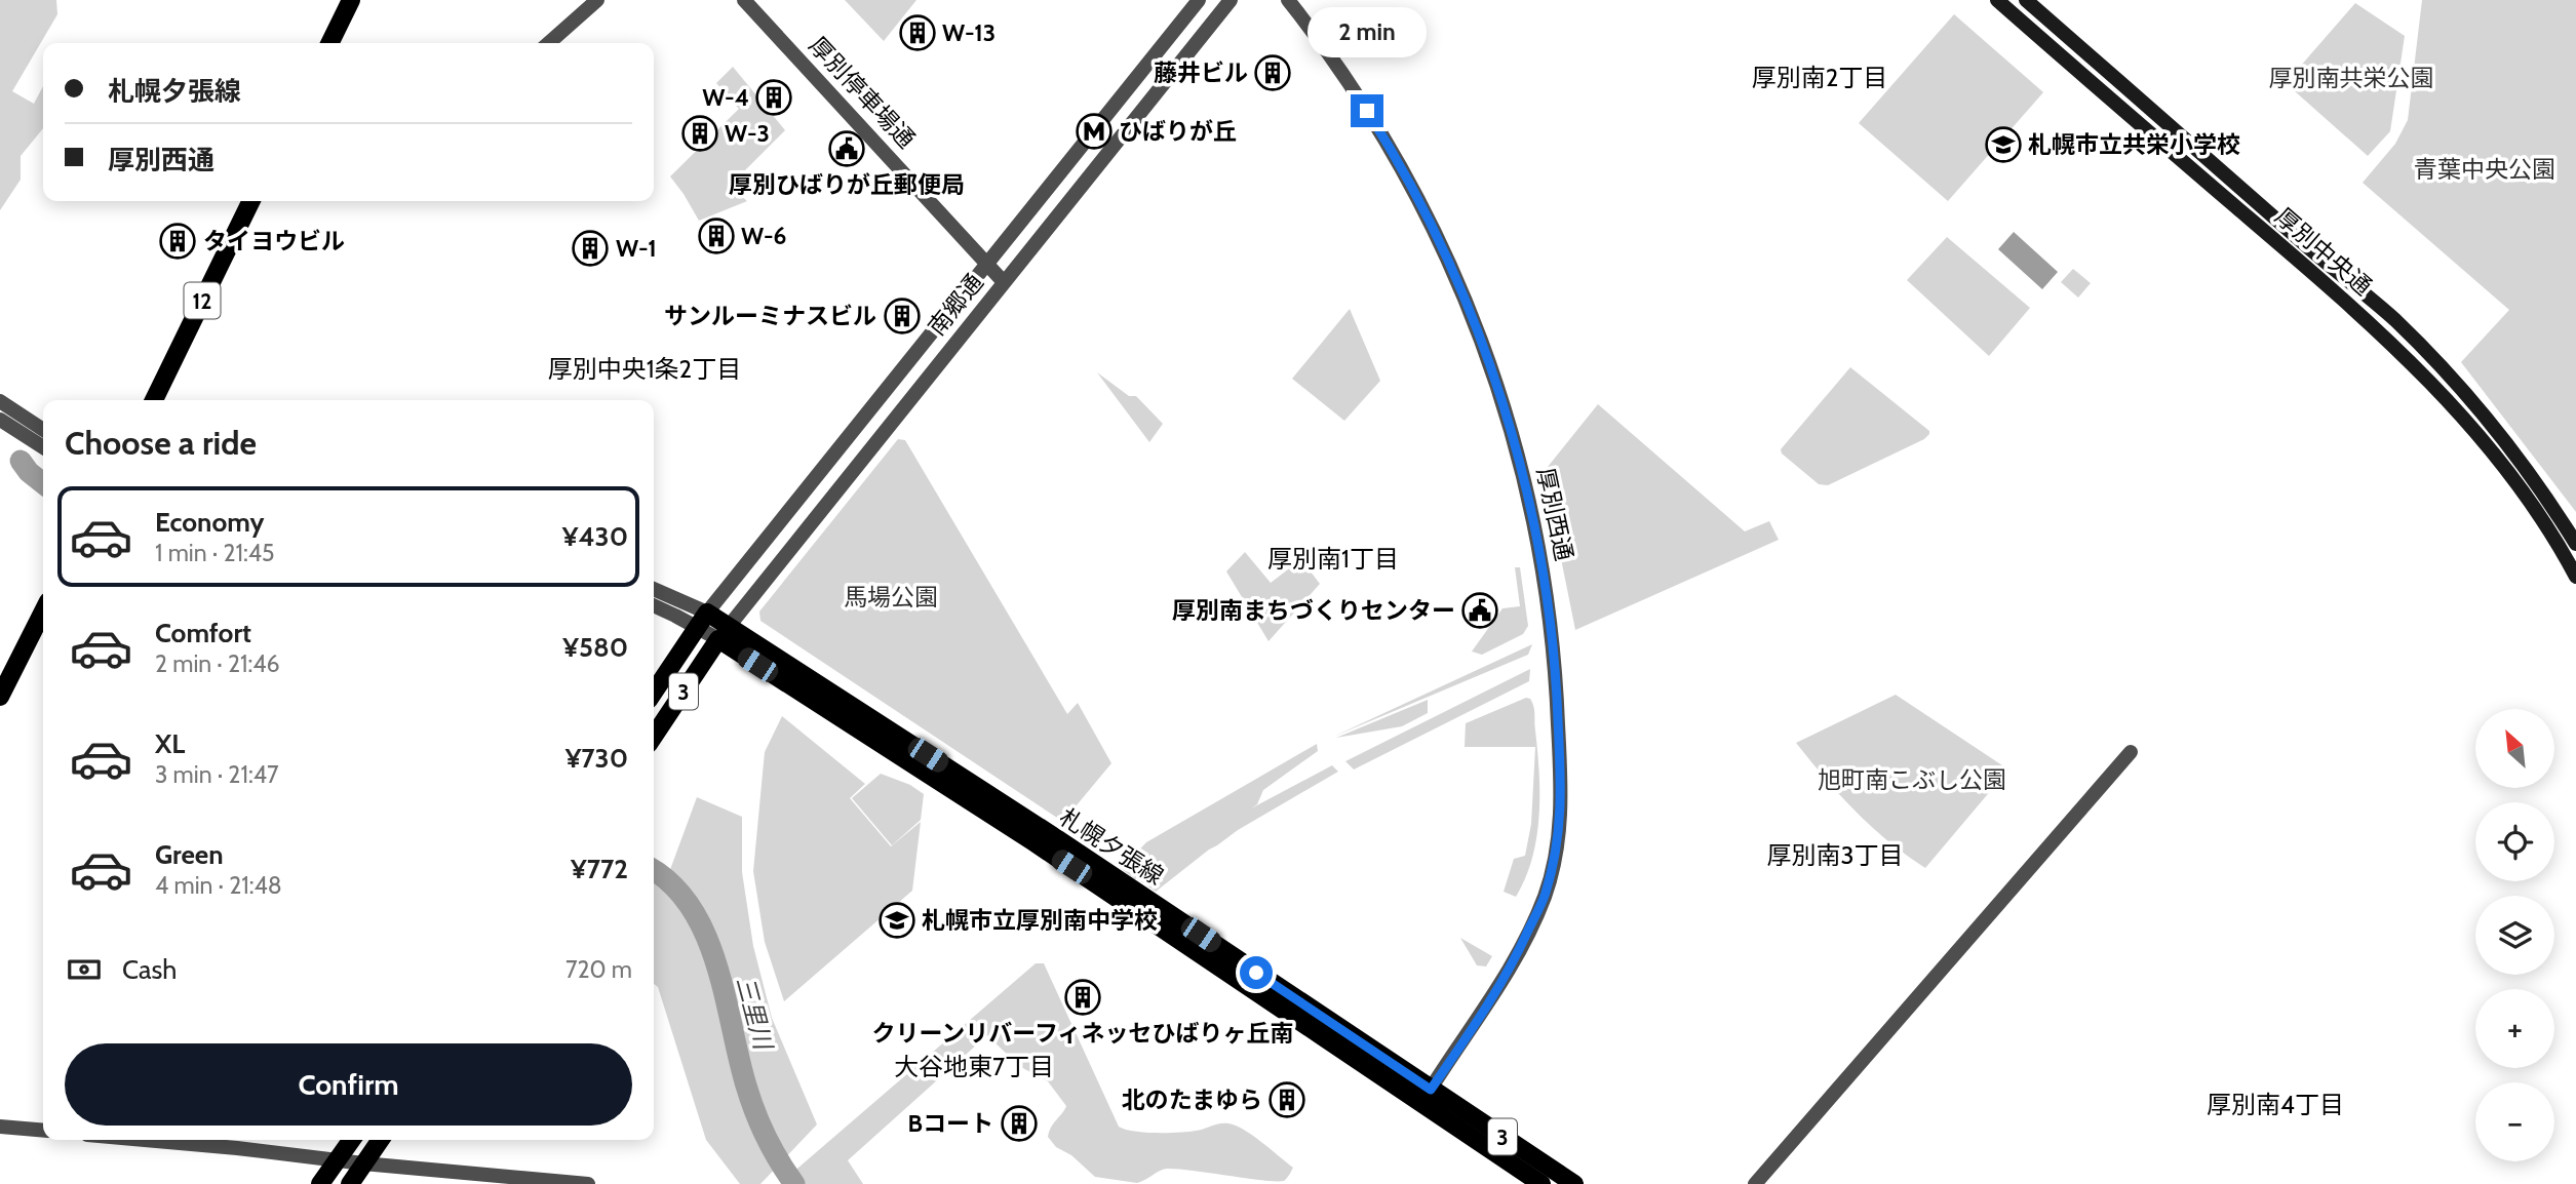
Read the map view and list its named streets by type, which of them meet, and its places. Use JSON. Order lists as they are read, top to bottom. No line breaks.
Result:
{"streets":{"main road":["厚別中央通","12","3","札幌夕張線"],"street":["厚別停車場通","南郷通","厚別西通"]},"crossings":[["厚別停車場通","南郷通"],["南郷通","3"],["南郷通","札幌夕張線"],["厚別西通","札幌夕張線"],["3","札幌夕張線"]],"districts":["厚別南2丁目","厚別中央1条2丁目","厚別南1丁目","厚別南3丁目","大谷地東7丁目","厚別南4丁目"],"water":["三里川"],"parks":["厚別南共栄公園","青葉中央公園","馬場公園","旭町南こぶし公園"],"places":{"building":["W-13","藤井ビル","W-4","W-3","W-6","タイヨウビル","W-1","サンルーミナスビル","クリーンリバーフィネッセひばりヶ丘南","北のたまゆら","Bコート"],"metro station":["ひばりが丘"],"school or university":["札幌市立共栄小学校","札幌市立厚別南中学校"],"public building":["厚別ひばりが丘郵便局","厚別南まちづくりセンター"]},"north":"top left","page":{"bubble":"2 min","banner":["札幌夕張線","厚別西通"],"heading":"Choose a ride","list":[{"name":"Economy","note":"1 min · 21:45","value":"¥430"},{"name":"Comfort","note":"2 min · 21:46","value":"¥580"},{"name":"XL","note":"3 min · 21:47","value":"¥730"},{"name":"Green","note":"4 min · 21:48","value":"¥772"}],"map_buttons":["+","−"],"pay":["Cash","720 m"],"buttons":"Confirm"}}
